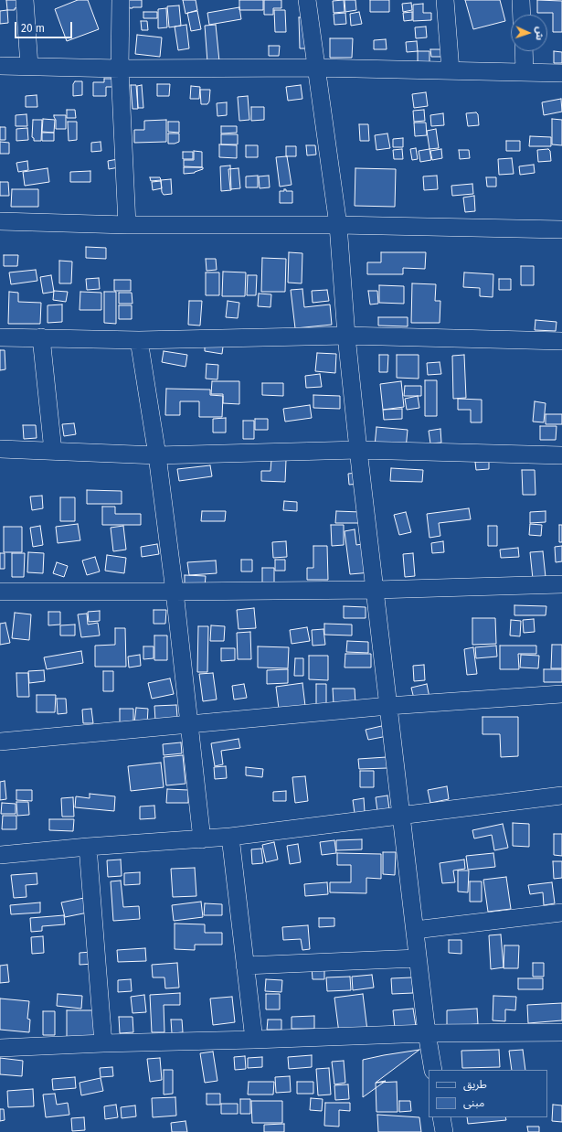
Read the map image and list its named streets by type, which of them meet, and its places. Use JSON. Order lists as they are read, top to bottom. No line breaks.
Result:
{"legend":["طريق","مبنى"],"scale_bar":"20 m","north":"right"}
